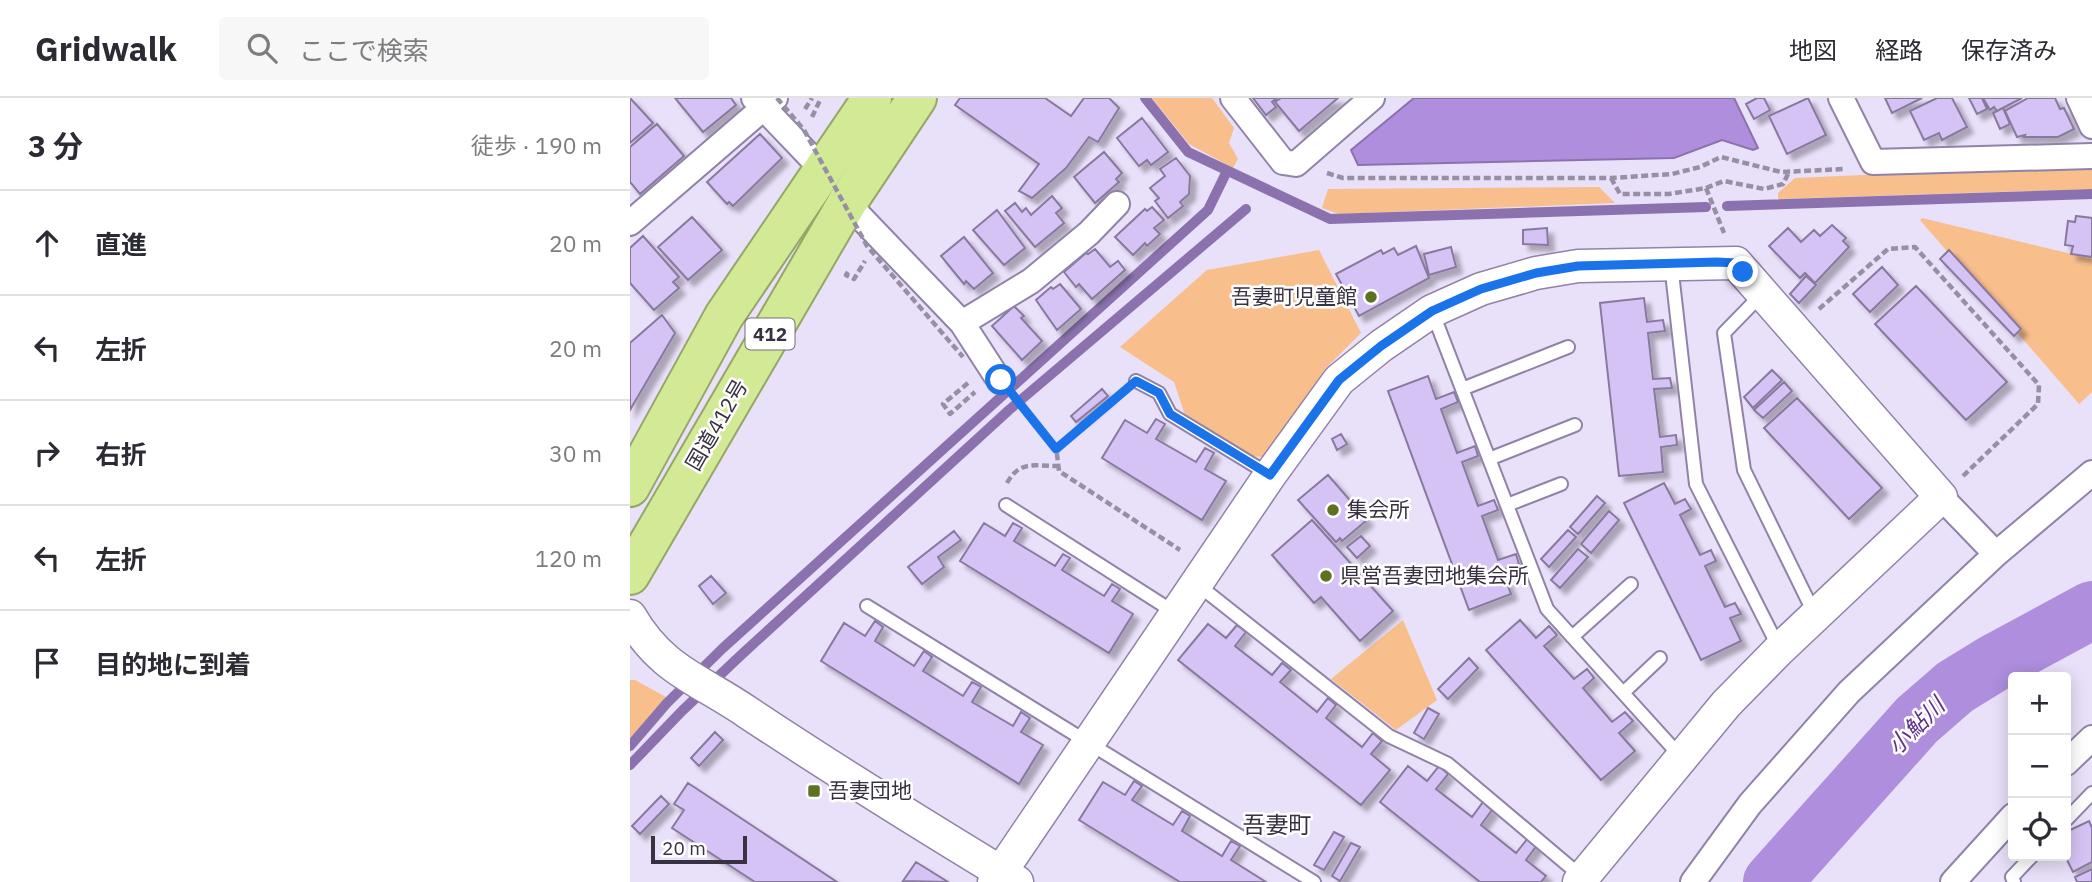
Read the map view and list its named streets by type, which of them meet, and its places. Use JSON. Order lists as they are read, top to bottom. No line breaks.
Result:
{"streets":{"highway":["412","国道412号"]},"districts":["吾妻町"],"water":["小鮎川"],"places":{"other":["吾妻町児童館","集会所","県営吾妻団地集会所"],"transit":["吾妻団地"]},"scale_bar":"20 m","page":{"header":"Gridwalk","search":"ここで検索","nav":["地図","経路","保存済み"],"heading":["3 分","徒歩 · 190 m"],"list":[["直進","20 m"],["左折","20 m"],["右折","30 m"],["左折","120 m"],"目的地に到着"],"map_buttons":["+","−"],"scale":"20 m"}}
